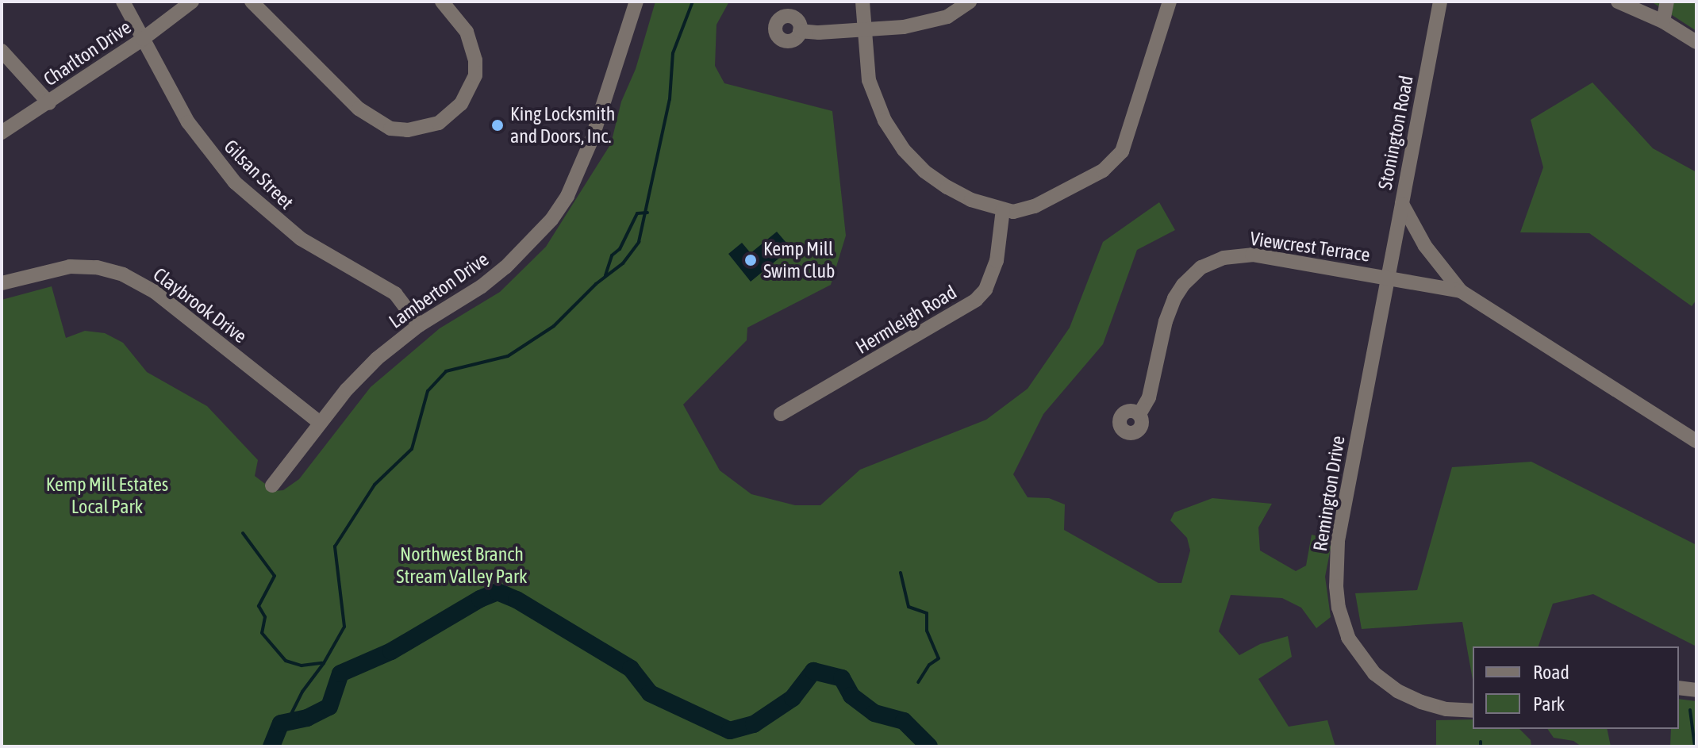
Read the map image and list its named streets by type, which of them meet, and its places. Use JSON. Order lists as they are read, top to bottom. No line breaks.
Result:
{"streets":{"street":["Charlton Drive","Stonington Road","Gilsan Street","Viewcrest Terrace","Lamberton Drive","Claybrook Drive","Hermleigh Road","Remington Drive"]},"crossings":[["Charlton Drive","Gilsan Street"],["Stonington Road","Viewcrest Terrace"],["Stonington Road","Remington Drive"],["Gilsan Street","Lamberton Drive"],["Viewcrest Terrace","Remington Drive"],["Lamberton Drive","Claybrook Drive"]],"parks":["Kemp Mill Estates Local Park","Northwest Branch Stream Valley Park"],"places":["King Locksmith and Doors, Inc.","Kemp Mill Swim Club"],"legend":["Road","Park"]}
